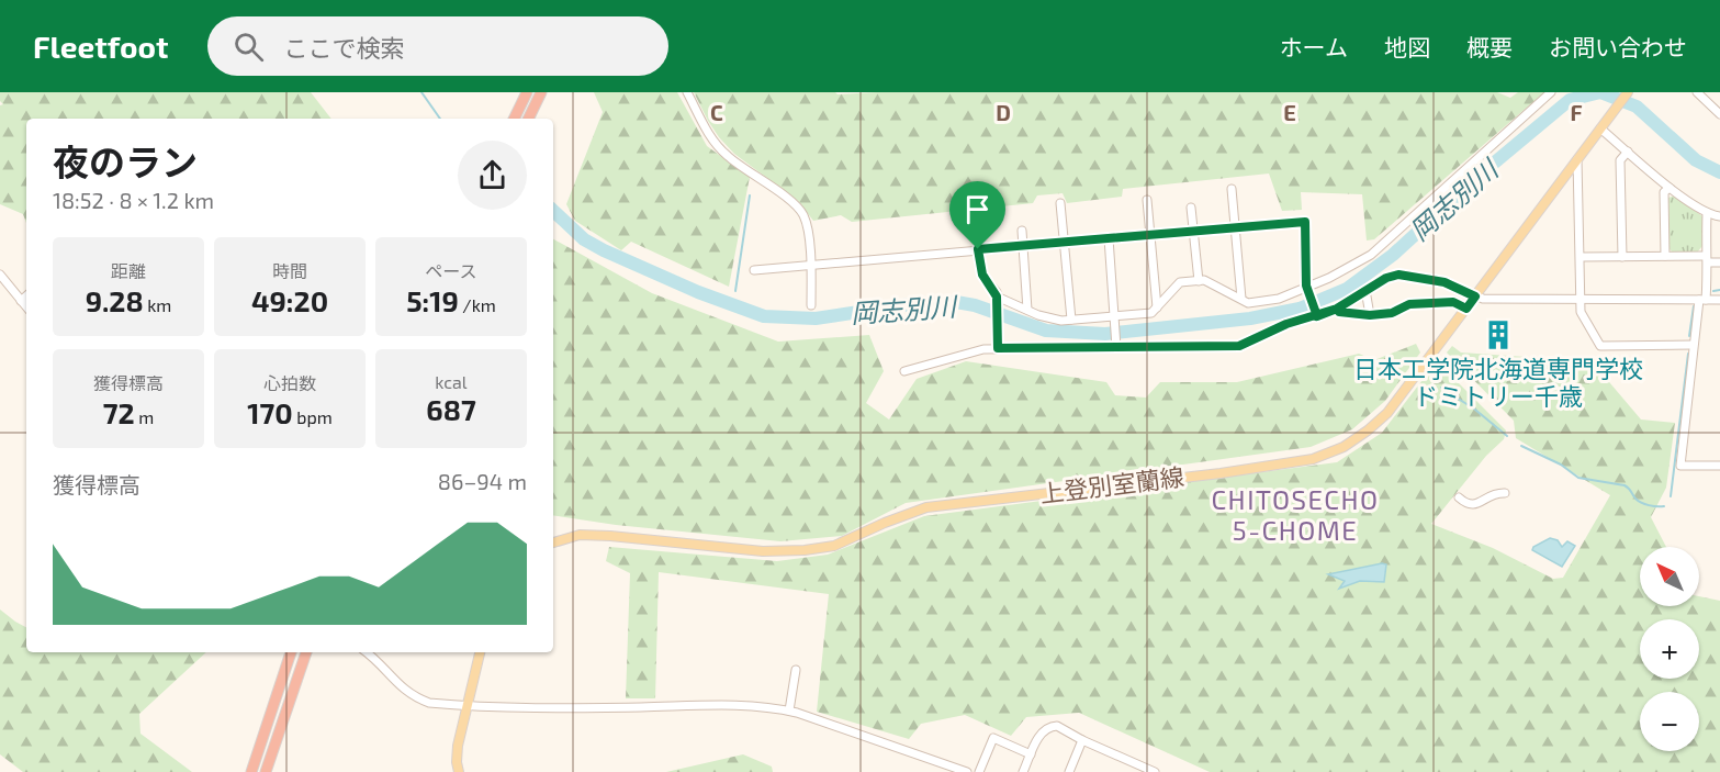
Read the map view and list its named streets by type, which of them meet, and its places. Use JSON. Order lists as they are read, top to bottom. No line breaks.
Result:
{"streets":{"main road":["上登別室蘭線"]},"districts":["CHITOSECHO 5-CHOME"],"water":["岡志別川"],"places":{"building":["日本工学院北海道専門学校 ドミトリー千歳"]},"north":"top left","page":{"header":"Fleetfoot","search":"ここで検索","nav":["ホーム","地図","概要","お問い合わせ"],"heading":["夜のラン","18:52 · 8 × 1.2 km"],"stats":[["距離","9.28 km"],["時間","49:20"],["ペース","5:19 /km"],["獲得標高","72 m"],["心拍数","170 bpm"],["kcal","687"]],"chart":["獲得標高","86–94 m"],"map_buttons":["+","−"]},"grid":{"columns":["C","D","E","F"]}}
